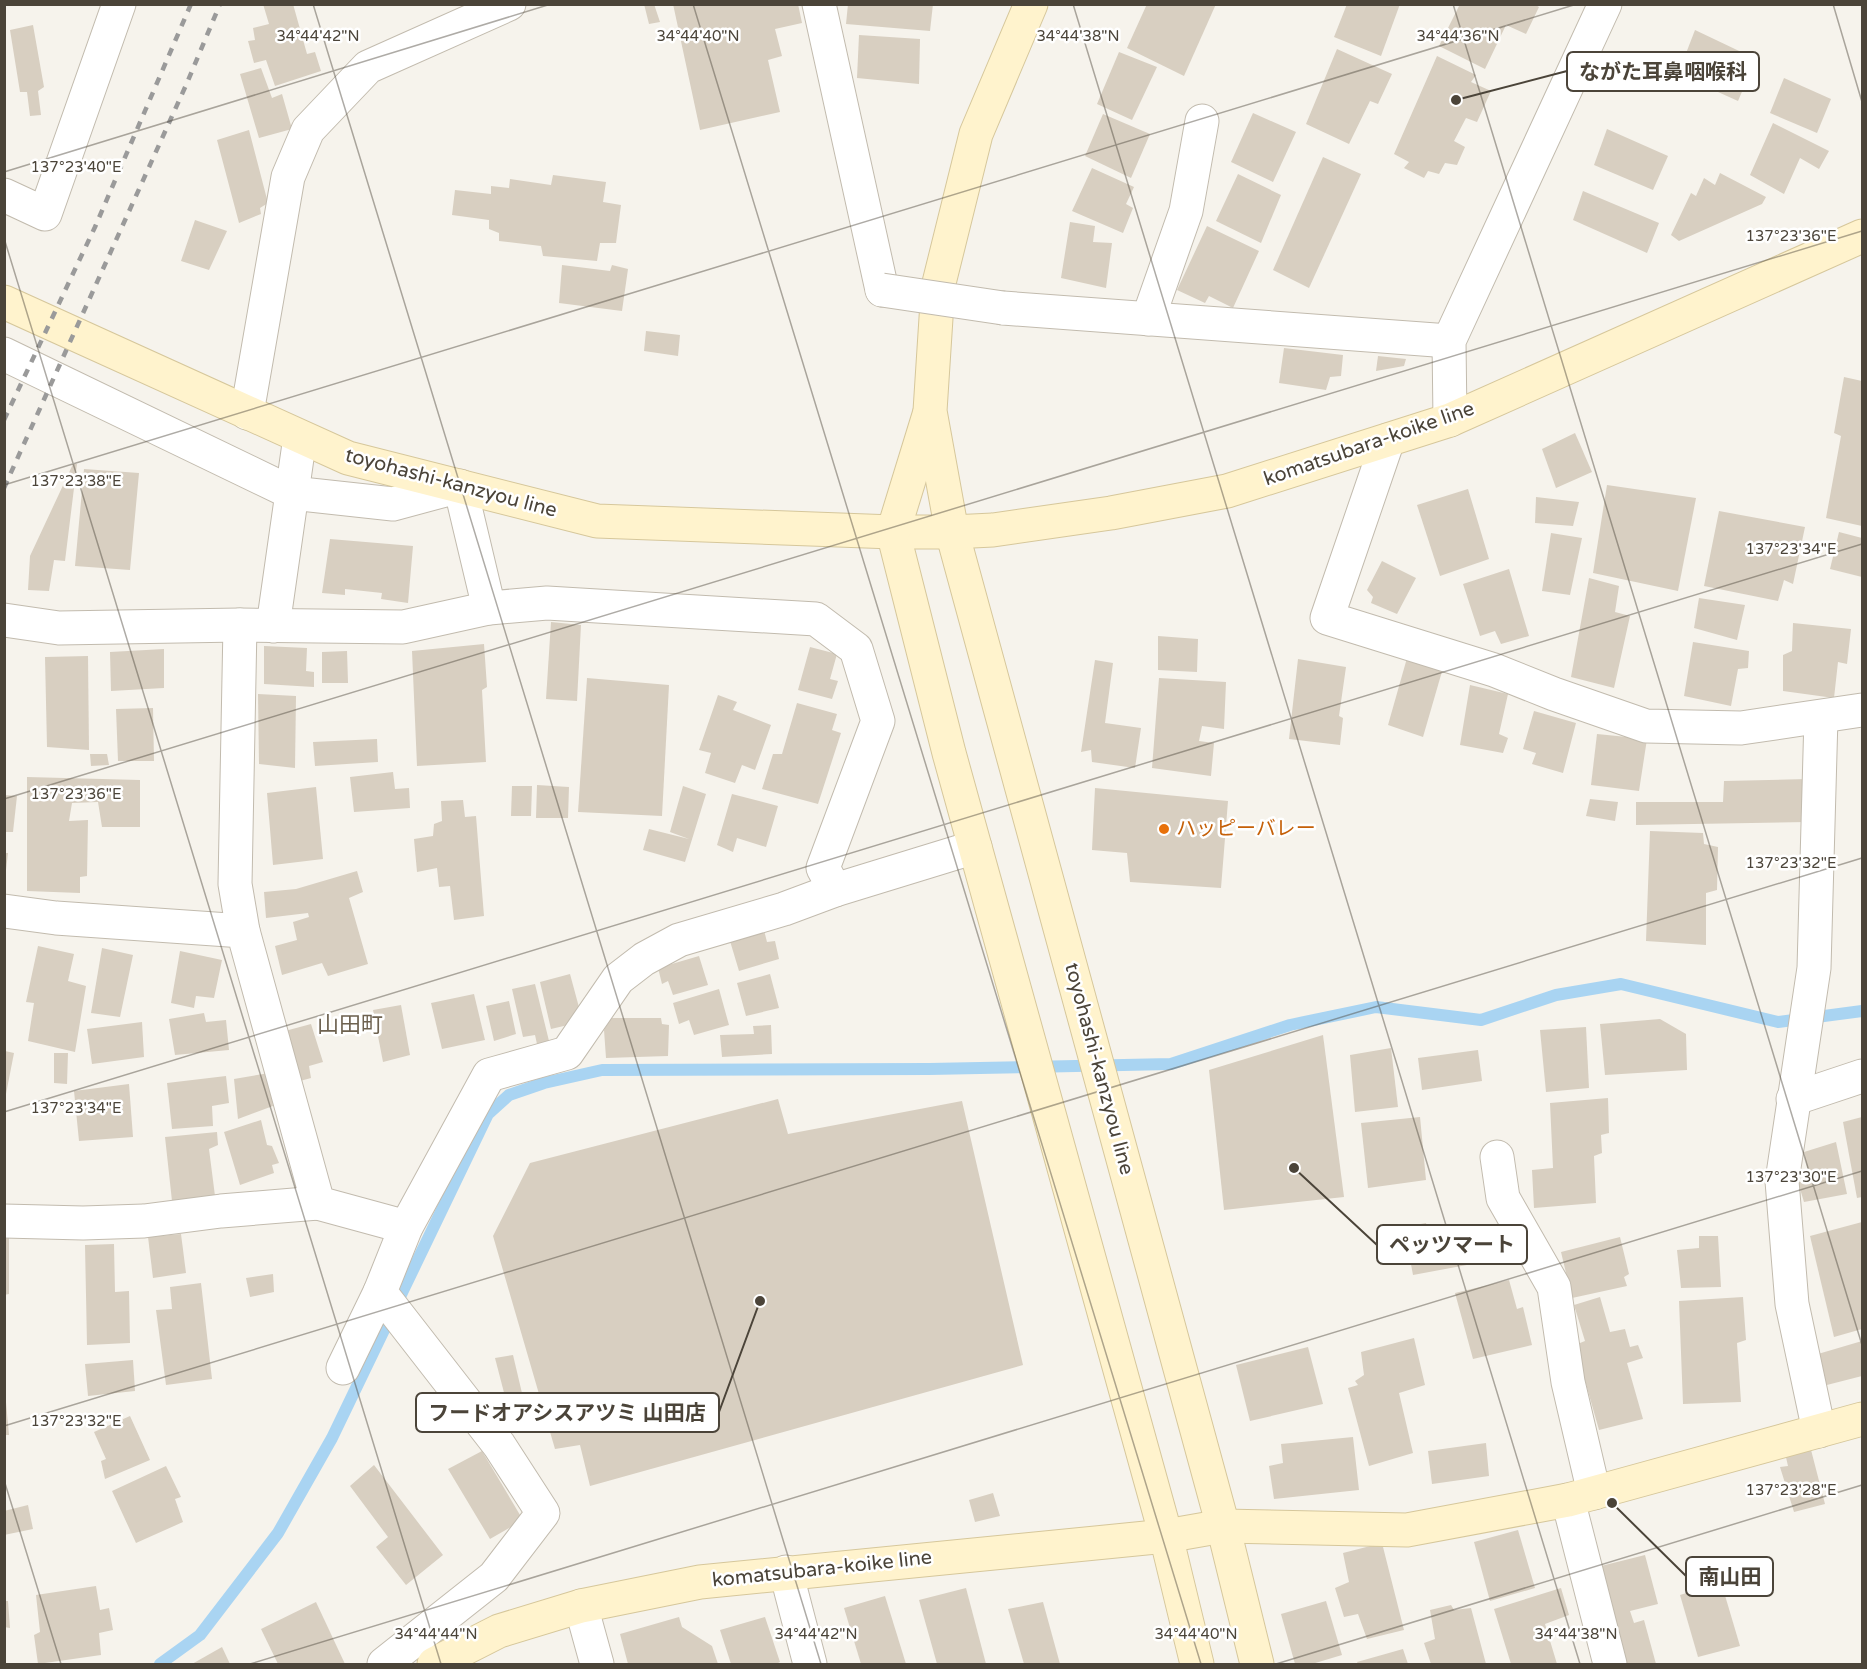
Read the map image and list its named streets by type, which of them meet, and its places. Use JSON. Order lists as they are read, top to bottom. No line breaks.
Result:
{"streets":{"main road":["komatsubara-koike line","toyohashi-kanzyou line"]},"crossings":[["komatsubara-koike line","toyohashi-kanzyou line"]],"districts":["山田町"],"places":["ながた耳鼻咽喉科","ハッピーバレー","ペッツマート","フードオアシスアツミ 山田店","南山田"],"coordinates":["34°44'42\"N","34°44'40\"N","34°44'38\"N","34°44'36\"N","137°23'40\"E","137°23'36\"E","137°23'38\"E","137°23'34\"E","137°23'32\"E","137°23'30\"E","137°23'28\"E","34°44'44\"N"]}
